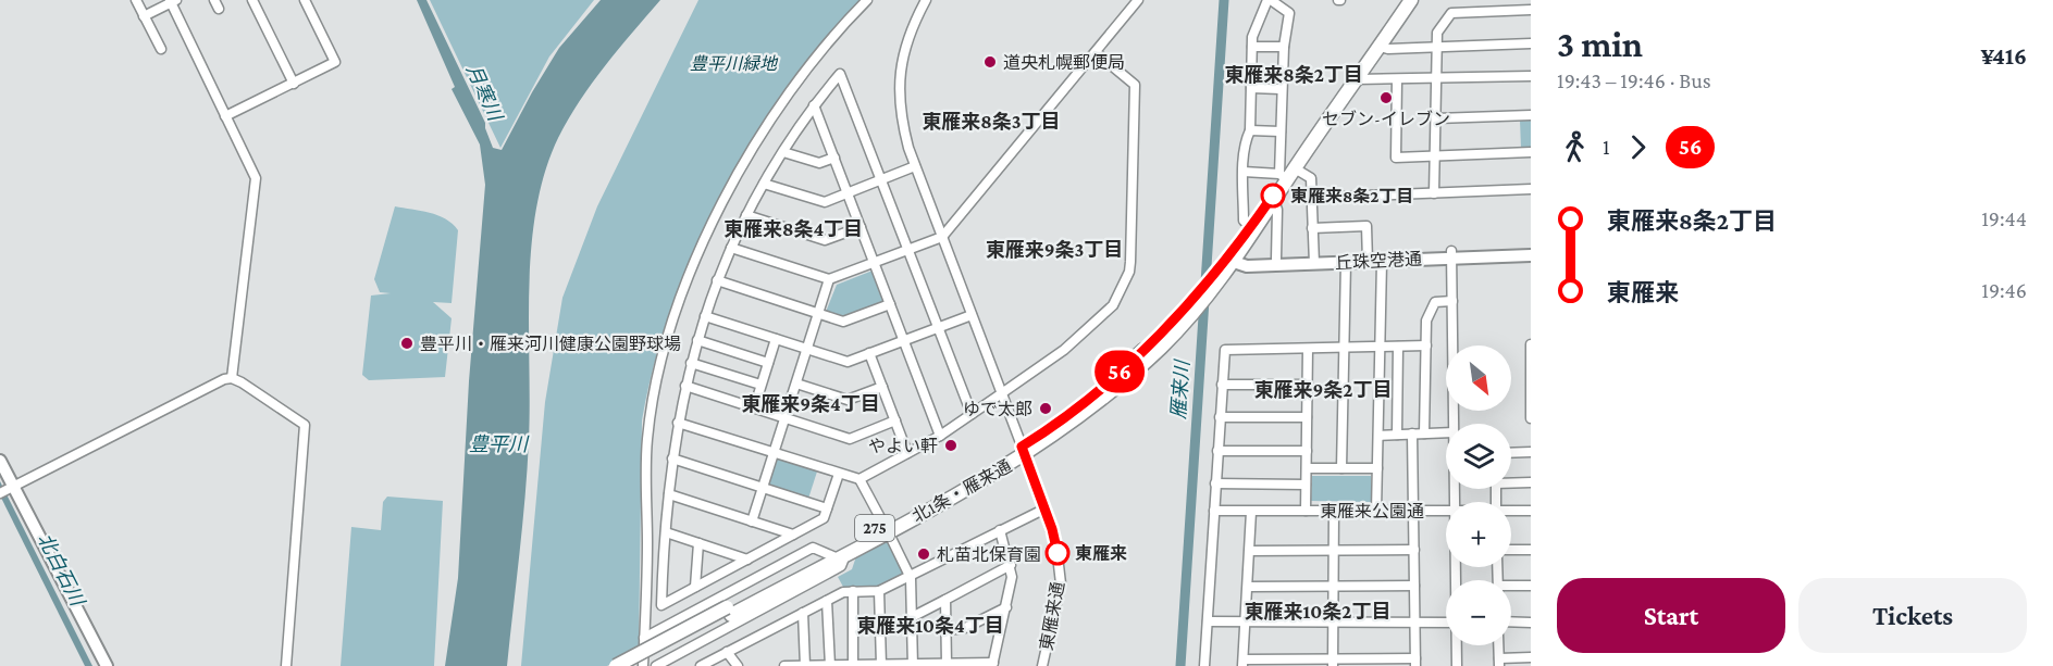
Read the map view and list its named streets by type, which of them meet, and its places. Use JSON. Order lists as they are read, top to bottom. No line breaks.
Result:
{"streets":{"highway":["北1条・雁来通","275"],"main road":["丘珠空港通"],"street":["東雁来公園通","東雁来通"]},"crossings":[["丘珠空港通","北1条・雁来通"],["北1条・雁来通","275"],["北1条・雁来通","東雁来通"]],"districts":["東雁来8条2丁目","東雁来8条3丁目","東雁来8条4丁目","東雁来9条3丁目","東雁来9条2丁目","東雁来9条4丁目","東雁来10条2丁目","東雁来10条4丁目"],"water":["月寒川","雁来川","豊平川","北白石川"],"parks":["豊平川緑地"],"places":["道央札幌郵便局","セブン-イレブン","東雁来8条2丁目","豊平川・雁来河川健康公園野球場","ゆで太郎","やよい軒","東雁来","札苗北保育園"],"lines":["bus line 56"],"north":"bottom right","page":{"on_map":"56","heading":["3 min","19:43 – 19:46 · Bus","¥416"],"legs":["1","56"],"list":[{"name":"東雁来8条2丁目","value":"19:44"},{"name":"東雁来","value":"19:46"}],"map_buttons":["+","−"],"buttons":["Start","Tickets"]}}
